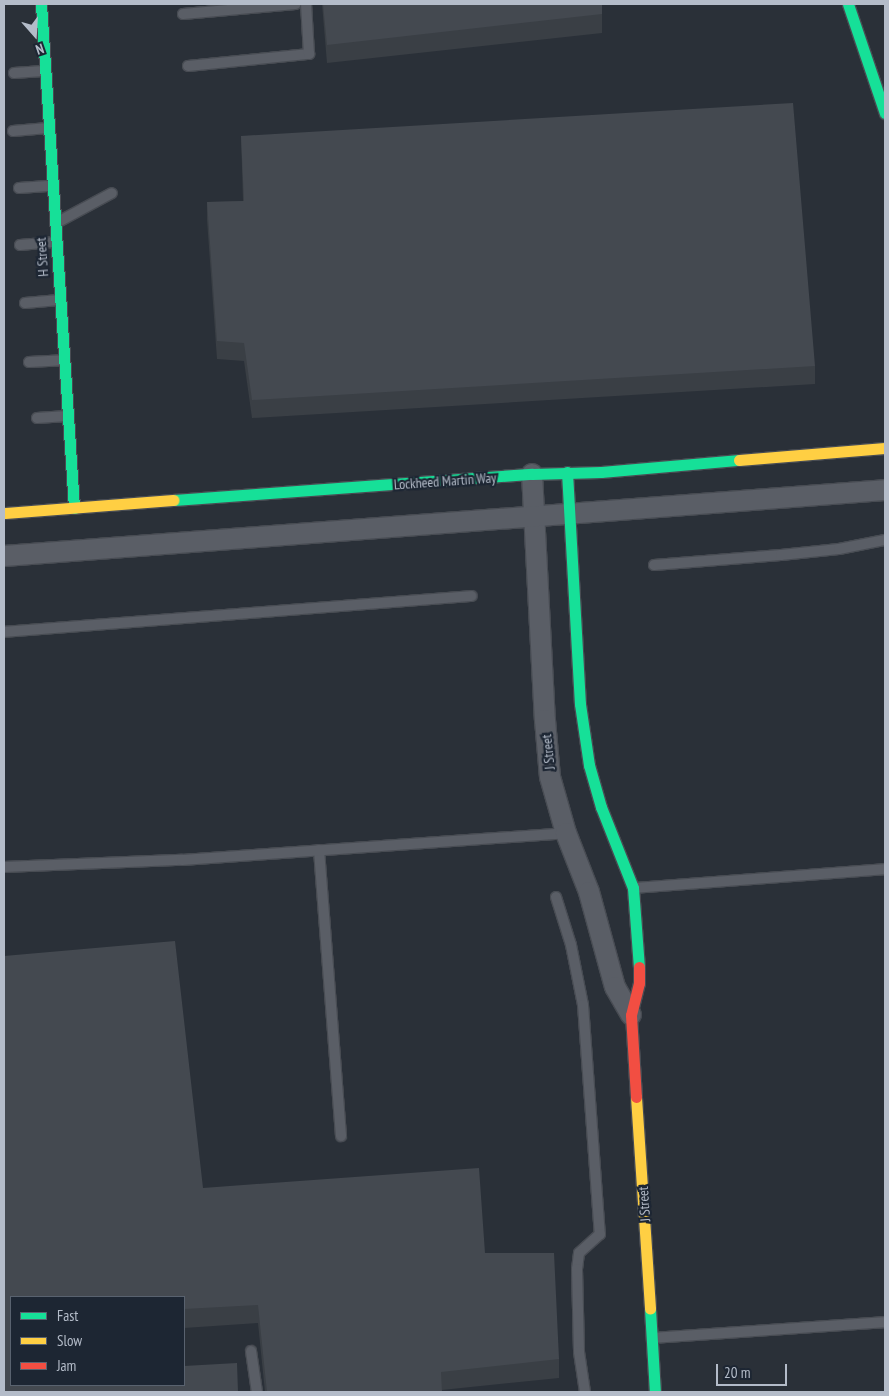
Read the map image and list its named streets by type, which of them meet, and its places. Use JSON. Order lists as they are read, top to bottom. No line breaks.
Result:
{"streets":{"street":["H Street","Lockheed Martin Way","J Street"]},"crossings":[["H Street","Lockheed Martin Way"],["Lockheed Martin Way","J Street"]],"legend":["Fast","Slow","Jam"],"scale_bar":"20 m","north":"bottom"}
